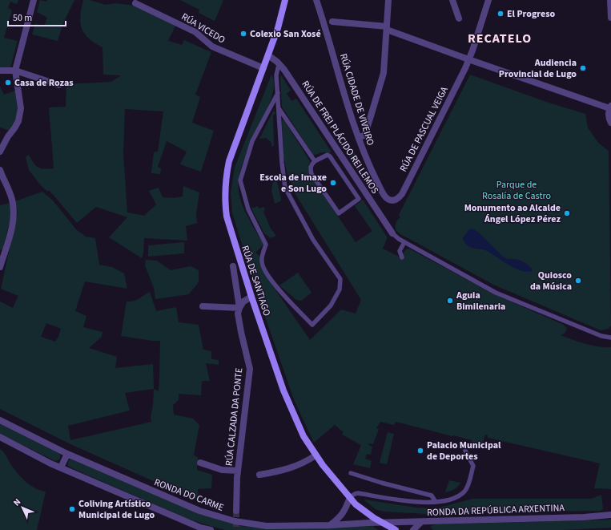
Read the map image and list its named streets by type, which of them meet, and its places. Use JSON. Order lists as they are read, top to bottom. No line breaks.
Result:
{"streets":{"street":["RÚA VICEDO","RÚA CIDADE DE VIVEIRO","RÚA DE PASCUAL VEIGA","RÚA DE FREI PLÁCIDO REI LEMOS","RÚA DE SANTIAGO","RÚA CALZADA DA PONTE","RONDA DO CARME","RONDA DA REPÚBLICA ARXENTINA"]},"crossings":[["RÚA VICEDO","RÚA DE SANTIAGO"],["RÚA CIDADE DE VIVEIRO","RÚA DE PASCUAL VEIGA"],["RÚA DE FREI PLÁCIDO REI LEMOS","RÚA DE SANTIAGO"],["RÚA DE SANTIAGO","RONDA DO CARME"],["RÚA DE SANTIAGO","RONDA DA REPÚBLICA ARXENTINA"],["RONDA DO CARME","RONDA DA REPÚBLICA ARXENTINA"]],"districts":["RECATELO"],"parks":["Parque de Rosalía de Castro"],"places":["El Progreso","Colexio San Xosé","Audiencia Provincial de Lugo","Casa de Rozas","Escola de Imaxe e Son Lugo","Monumento ao Alcalde Ángel López Pérez","Quiosco da Música","Aguia Bimilenaria","Palacio Municipal de Deportes","Coliving Artístico Municipal de Lugo"],"scale_bar":"50 m","north":"top left"}
